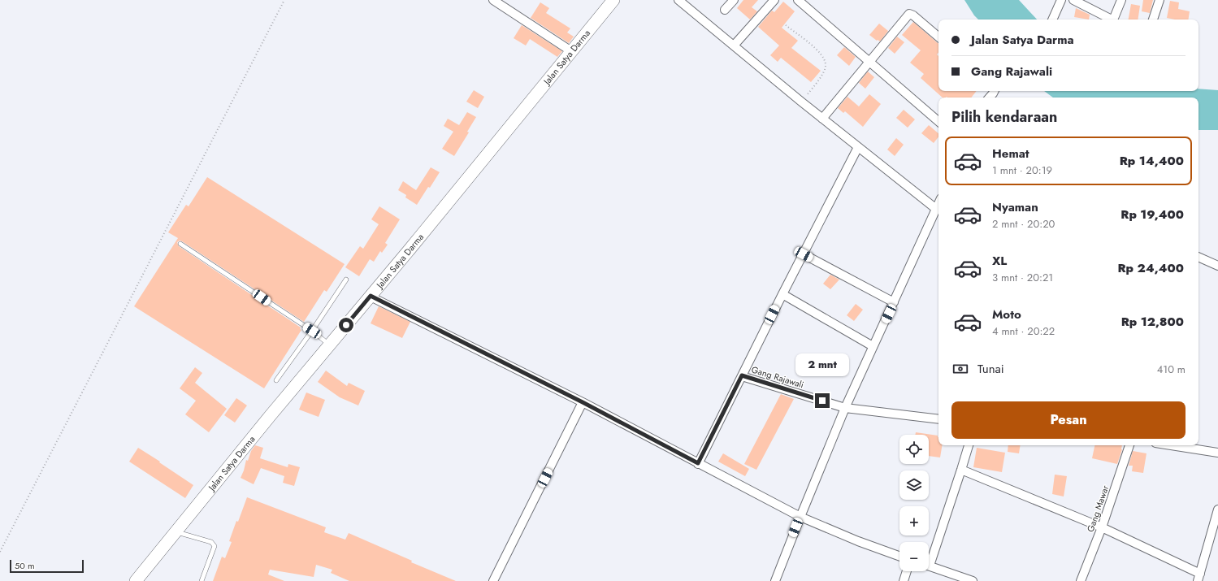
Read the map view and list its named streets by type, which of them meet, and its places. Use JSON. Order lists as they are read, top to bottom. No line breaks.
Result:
{"streets":{"main road":["Jalan Satya Darma"],"street":["Gang Rajawali","Gang Mawar"]},"scale_bar":"50 m","page":{"banner":["Jalan Satya Darma","Gang Rajawali"],"heading":"Pilih kendaraan","list":[{"name":"Hemat","note":"1 mnt · 20:19","value":"Rp 14,400"},{"name":"Nyaman","note":"2 mnt · 20:20","value":"Rp 19,400"},{"name":"XL","note":"3 mnt · 20:21","value":"Rp 24,400"},{"name":"Moto","note":"4 mnt · 20:22","value":"Rp 12,800"}],"pay":["Tunai","410 m"],"bubble":"2 mnt","buttons":"Pesan","map_buttons":["+","−"],"scale":"50 m"}}
